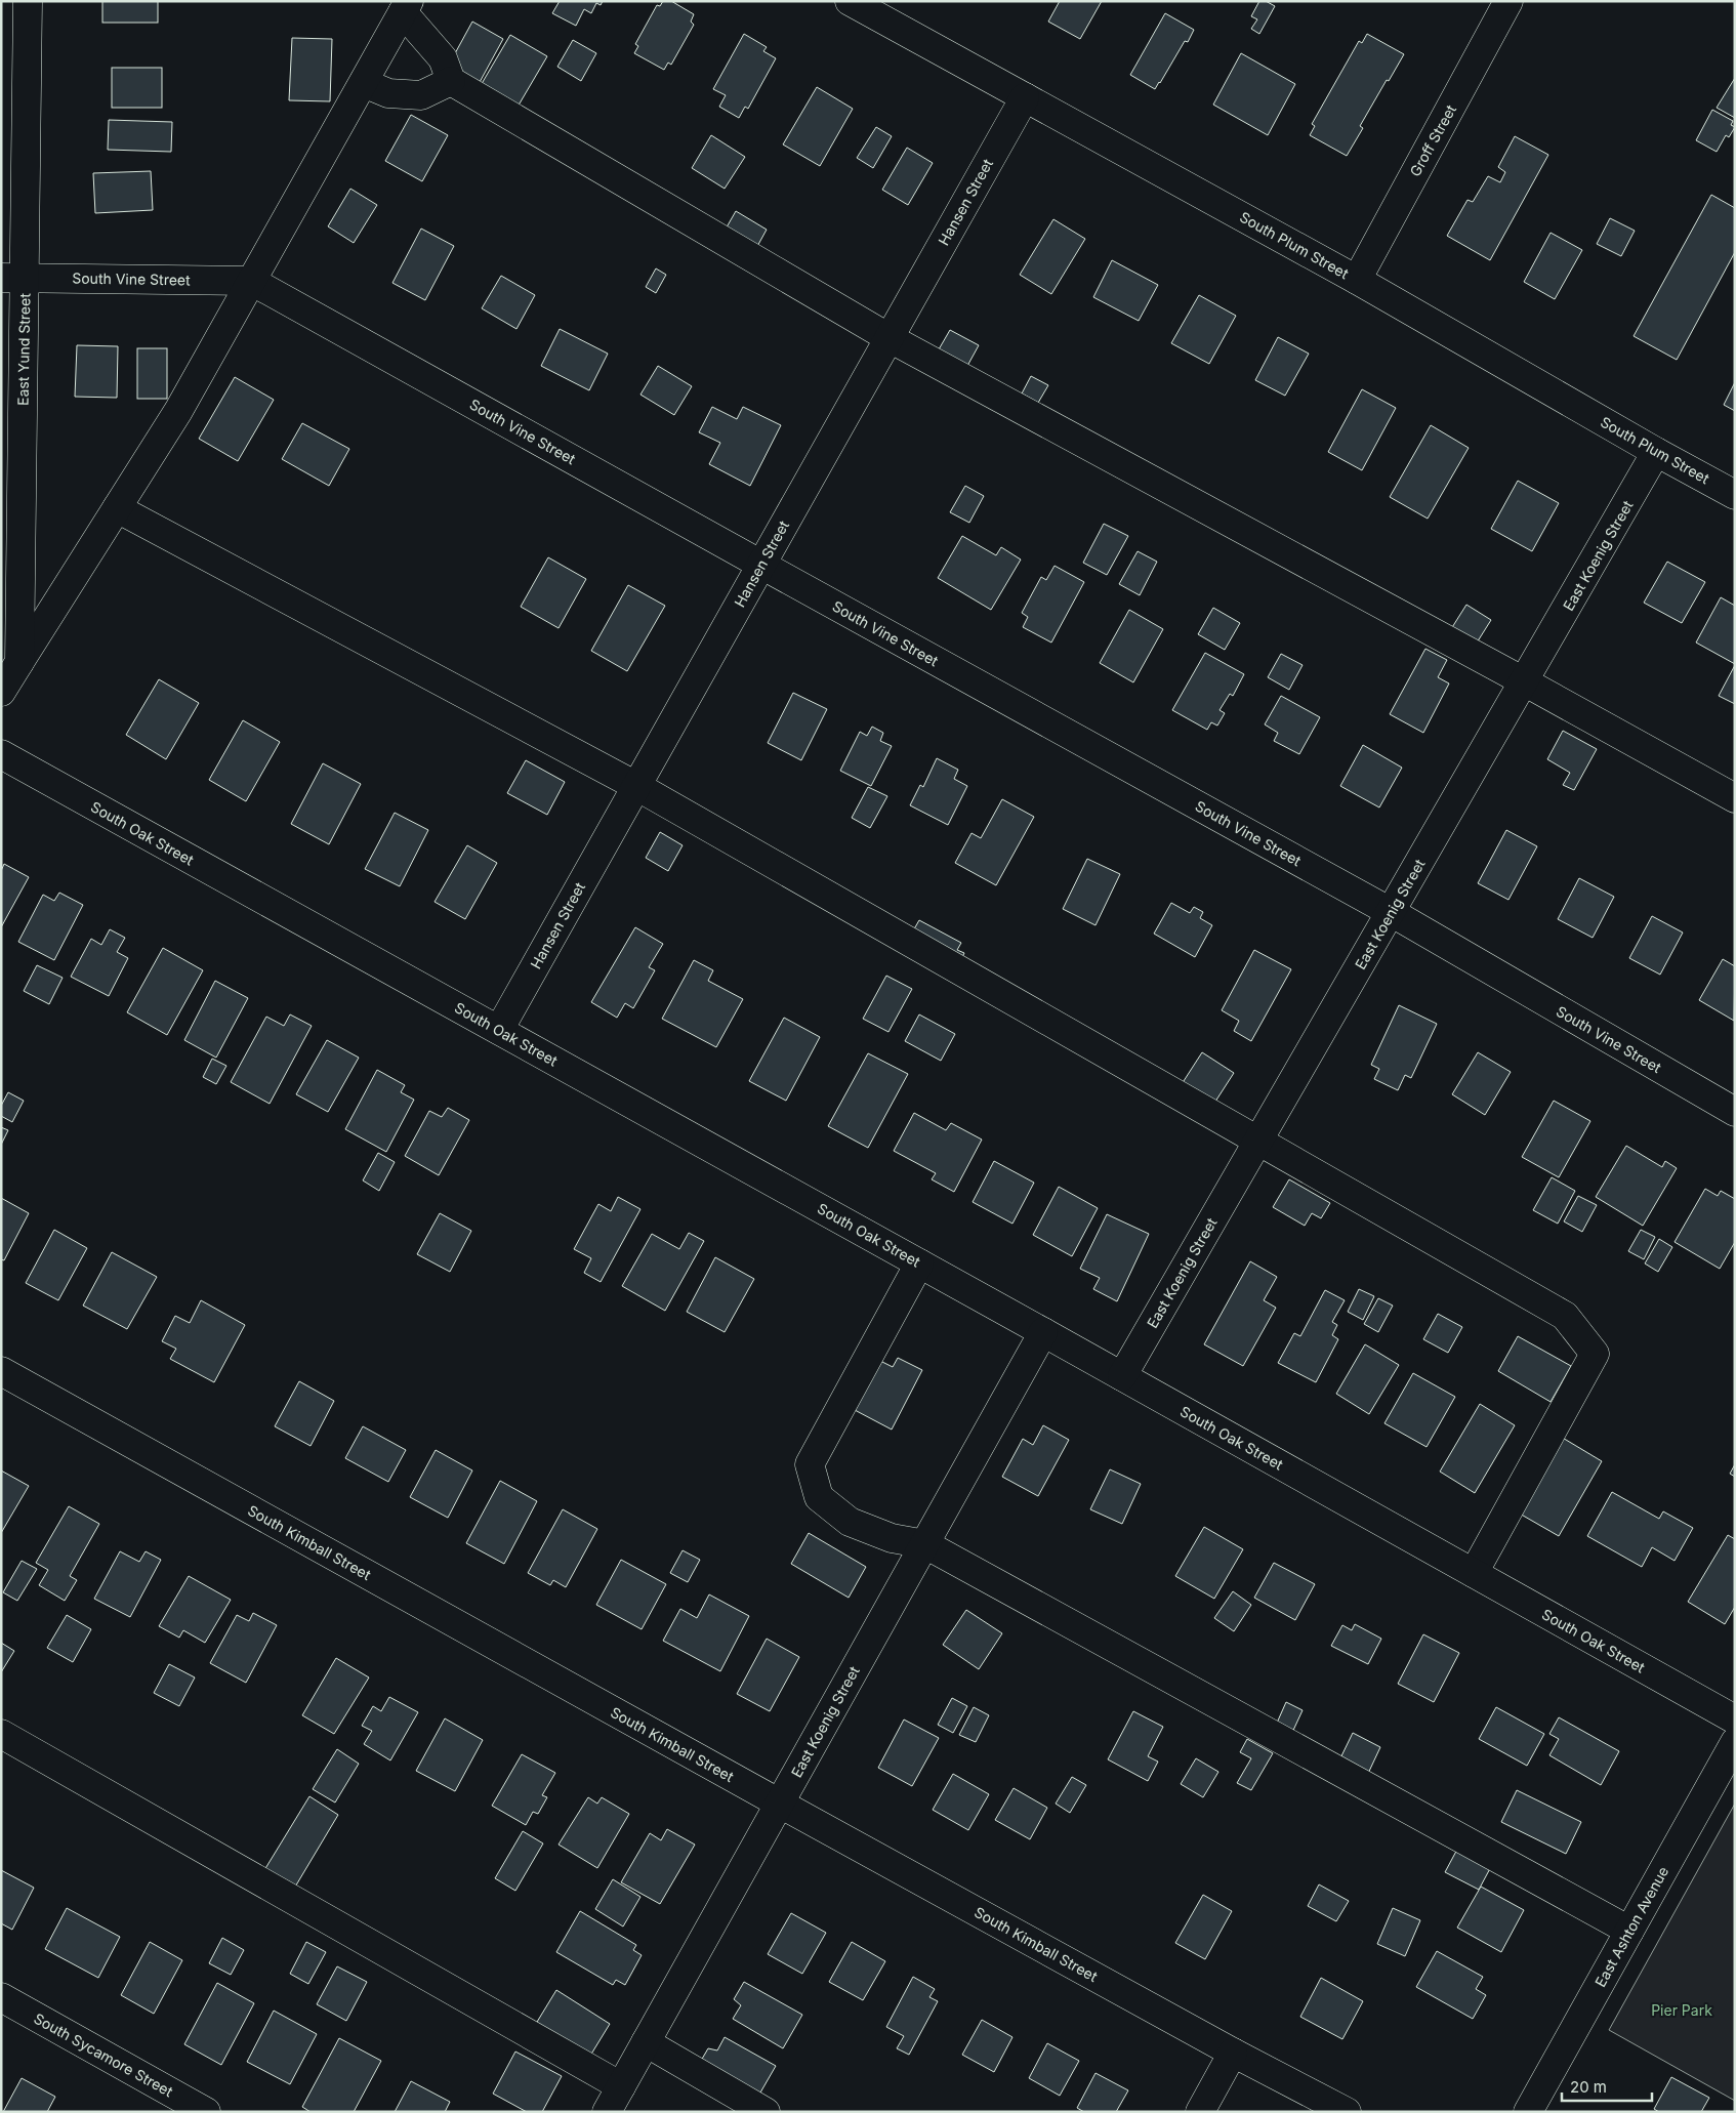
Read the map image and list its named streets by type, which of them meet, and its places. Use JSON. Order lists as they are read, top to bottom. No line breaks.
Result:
{"streets":{"street":["Groff Street","Hansen Street","South Plum Street","South Vine Street","East Yund Street","East Koenig Street","South Oak Street","South Kimball Street","East Ashton Avenue","South Sycamore Street"]},"crossings":[["Groff Street","South Plum Street"],["Hansen Street","South Plum Street"],["Hansen Street","South Vine Street"],["Hansen Street","South Oak Street"],["South Plum Street","East Koenig Street"],["South Vine Street","East Yund Street"],["South Vine Street","East Koenig Street"],["East Koenig Street","South Oak Street"],["East Koenig Street","South Kimball Street"]],"parks":["Pier Park"],"scale_bar":"20 m"}
